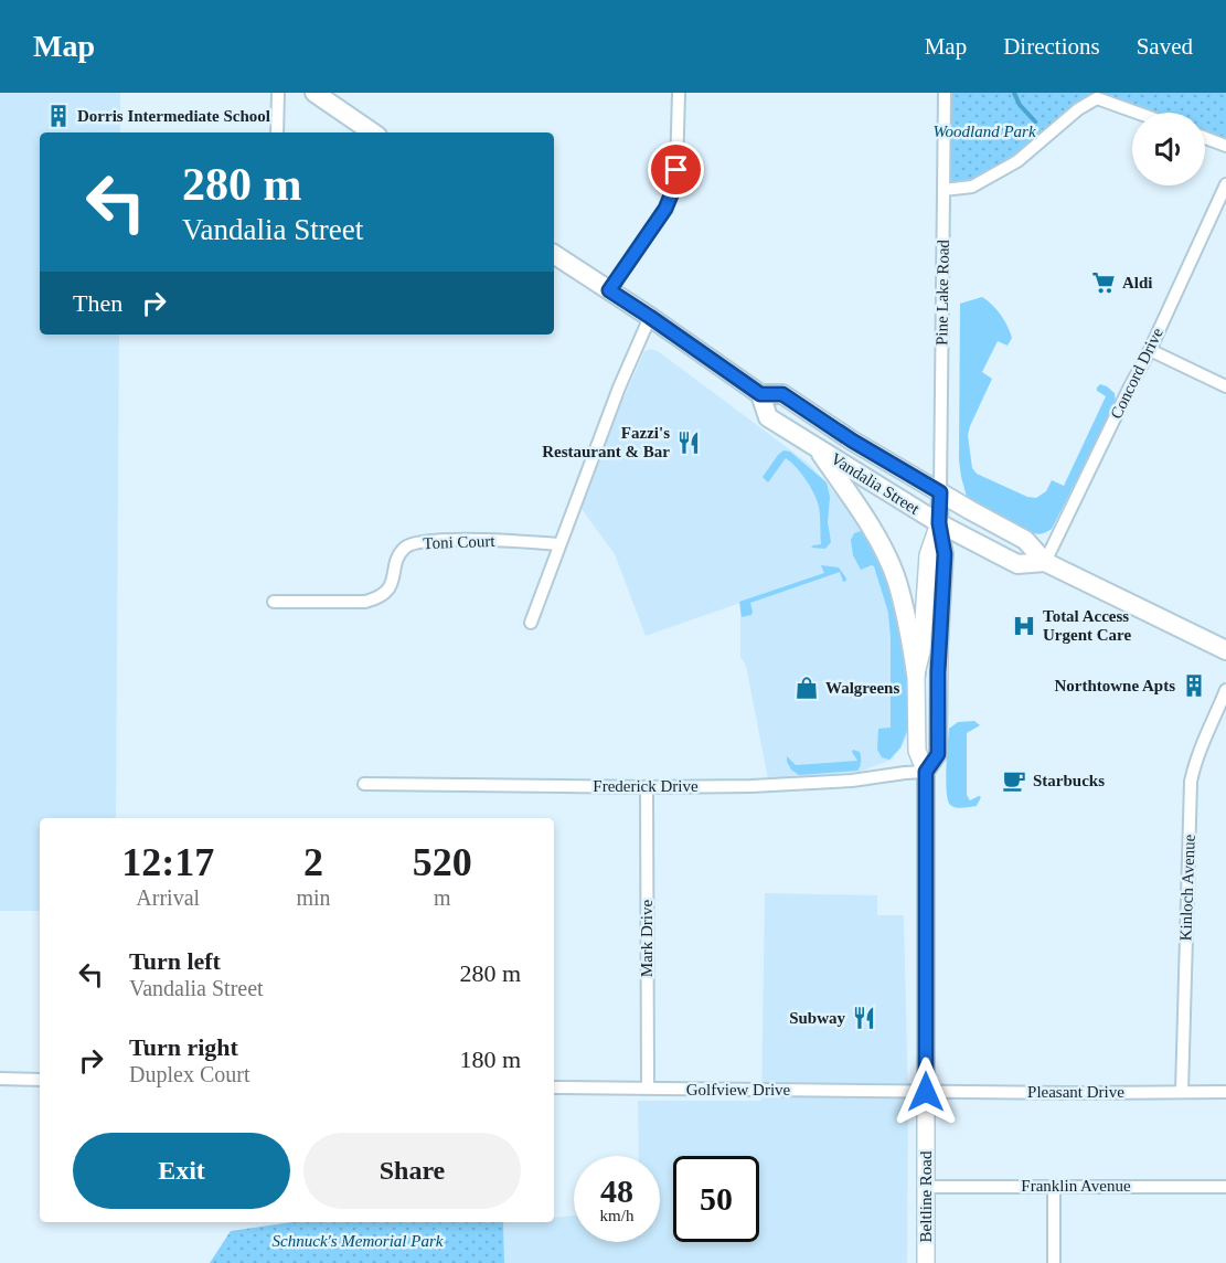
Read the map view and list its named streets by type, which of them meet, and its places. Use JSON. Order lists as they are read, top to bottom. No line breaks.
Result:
{"streets":{"main road":["Vandalia Street","Beltline Road"],"street":["Pine Lake Road","Concord Drive","Toni Court","Frederick Drive","Kinloch Avenue","Mark Drive","Golfview Drive","Pleasant Drive","Franklin Avenue"]},"crossings":[["Pine Lake Road","Vandalia Street"],["Pine Lake Road","Beltline Road"],["Concord Drive","Vandalia Street"],["Vandalia Street","Beltline Road"],["Frederick Drive","Mark Drive"],["Frederick Drive","Beltline Road"],["Kinloch Avenue","Pleasant Drive"],["Mark Drive","Golfview Drive"],["Golfview Drive","Pleasant Drive"],["Golfview Drive","Beltline Road"],["Pleasant Drive","Beltline Road"],["Franklin Avenue","Beltline Road"]],"parks":["Woodland Park","Schnuck's Memorial Park"],"places":{"building":["Dorris Intermediate School","Northtowne Apts"],"supermarket":["Aldi"],"restaurant":["Fazzi's Restaurant & Bar","Subway"],"hospital":["Total Access Urgent Care"],"shop":["Walgreens"],"cafe":["Starbucks"]},"page":{"header":"Map","nav":["Map","Directions","Saved"],"turn":["280 m","Vandalia Street"],"then":"Then","eta":["12:17","Arrival","2","min","520","m"],"list":[{"name":"Turn left","note":"Vandalia Street","value":"280 m"},{"name":"Turn right","note":"Duplex Court","value":"180 m"}],"buttons":["Exit","Share"],"speed":"48 km/h","limit":"50"}}
